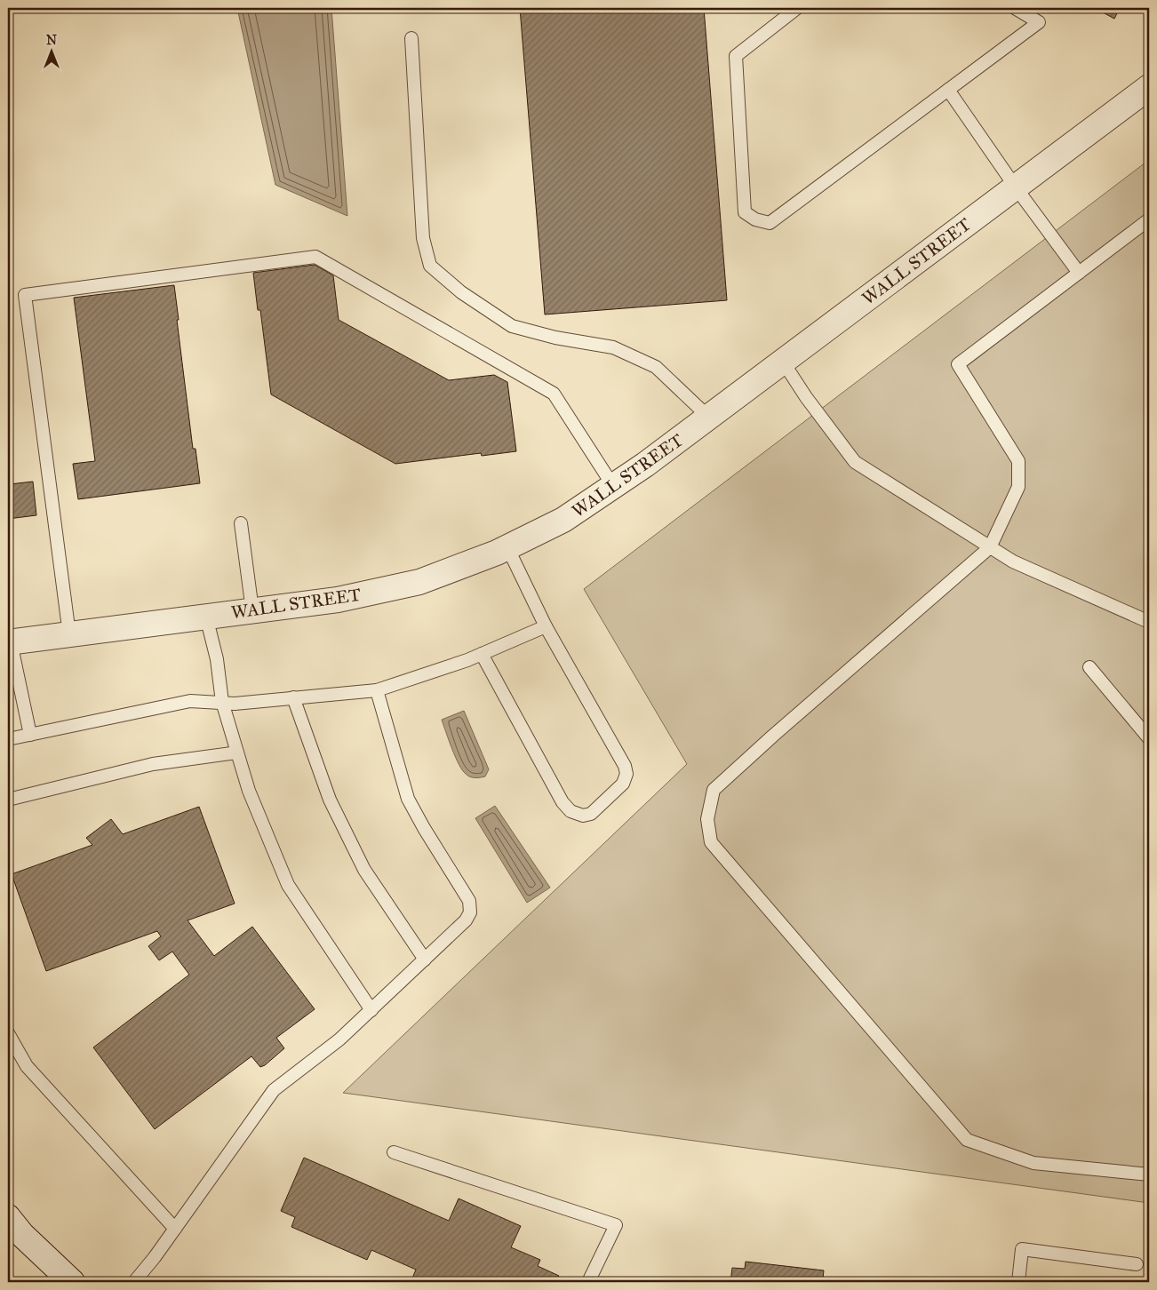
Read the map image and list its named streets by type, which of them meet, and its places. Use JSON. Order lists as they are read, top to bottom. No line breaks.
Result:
{"streets":{"street":["WALL STREET"]},"north":"top"}
